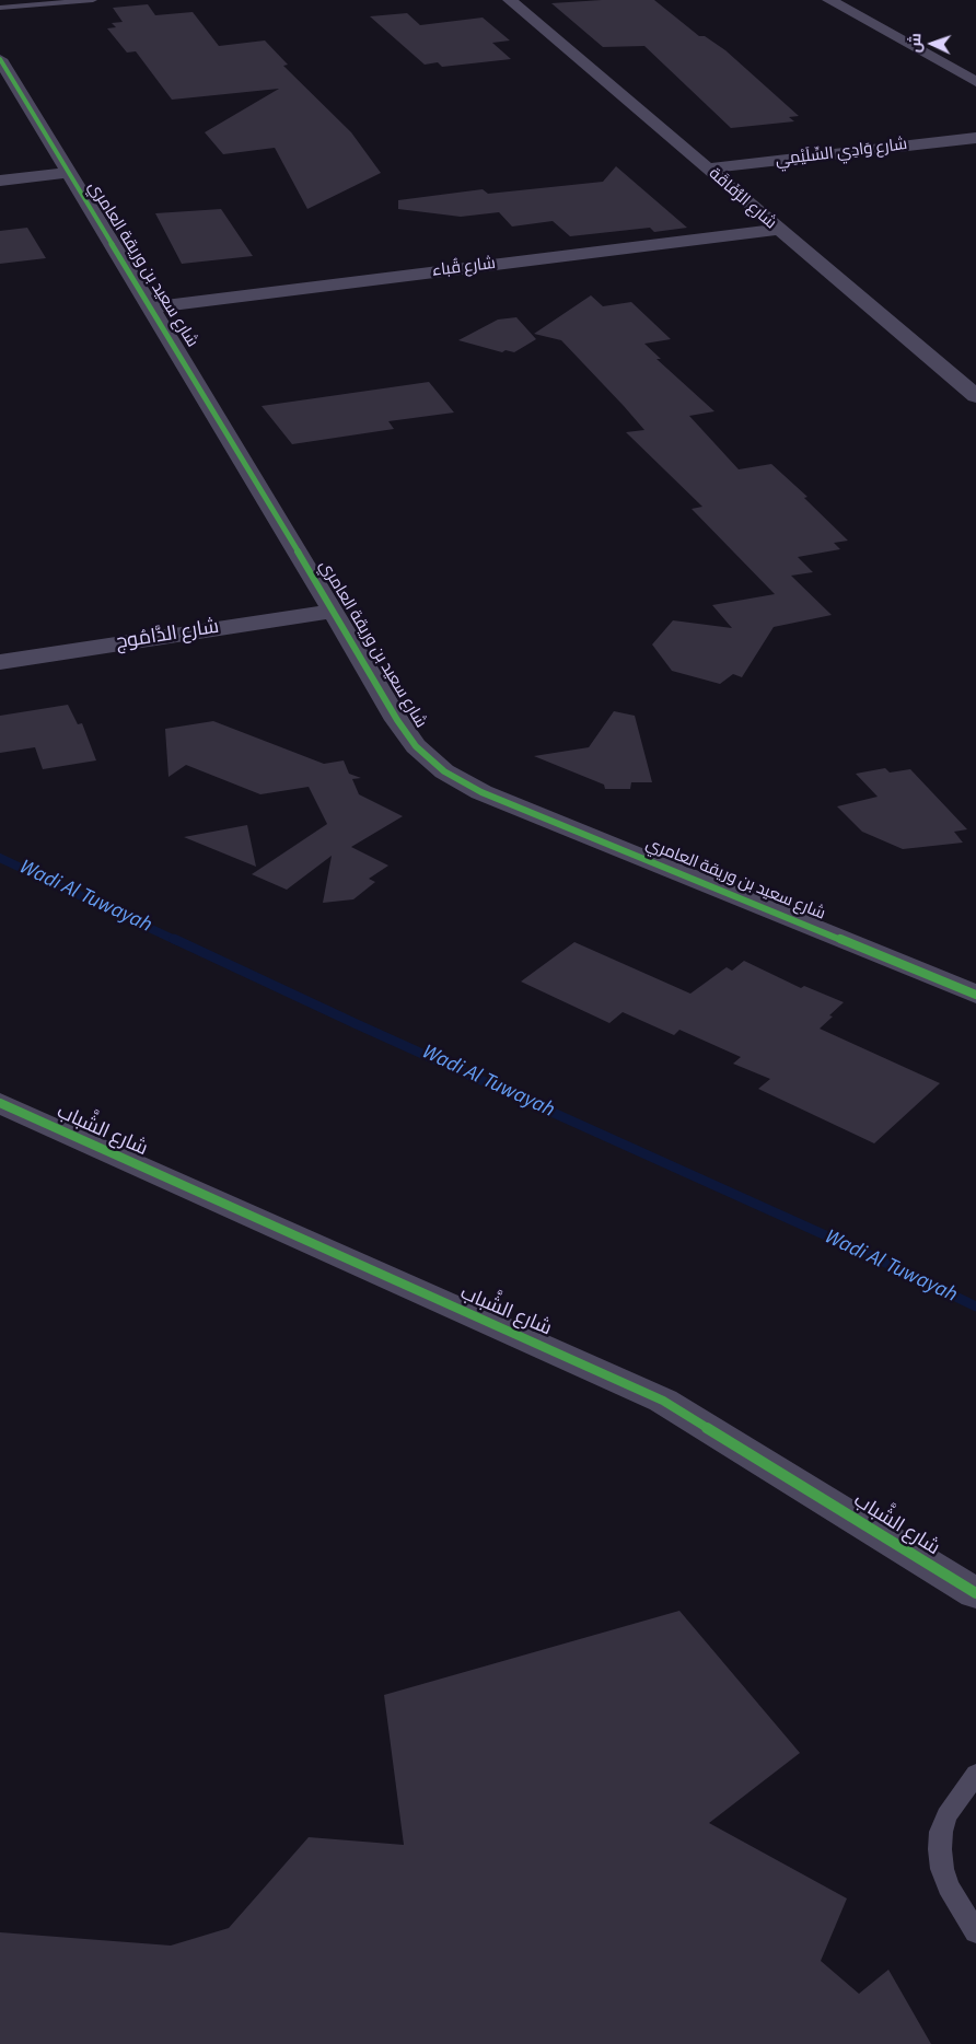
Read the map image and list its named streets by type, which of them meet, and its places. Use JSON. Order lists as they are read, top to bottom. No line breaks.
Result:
{"streets":{"street":["شارع وَادِي السِّلَيْمِي","شارع الرُّفَاقَة","شارع سعيد بن وريقة العامري","شارع قُباء","شارع الدَّامُوج","شارع الشَّباب"]},"crossings":[["شارع وَادِي السِّلَيْمِي","شارع الرُّفَاقَة"],["شارع الرُّفَاقَة","شارع قُباء"],["شارع سعيد بن وريقة العامري","شارع قُباء"],["شارع سعيد بن وريقة العامري","شارع الدَّامُوج"]],"water":["Wadi Al Tuwayah"],"north":"left"}
